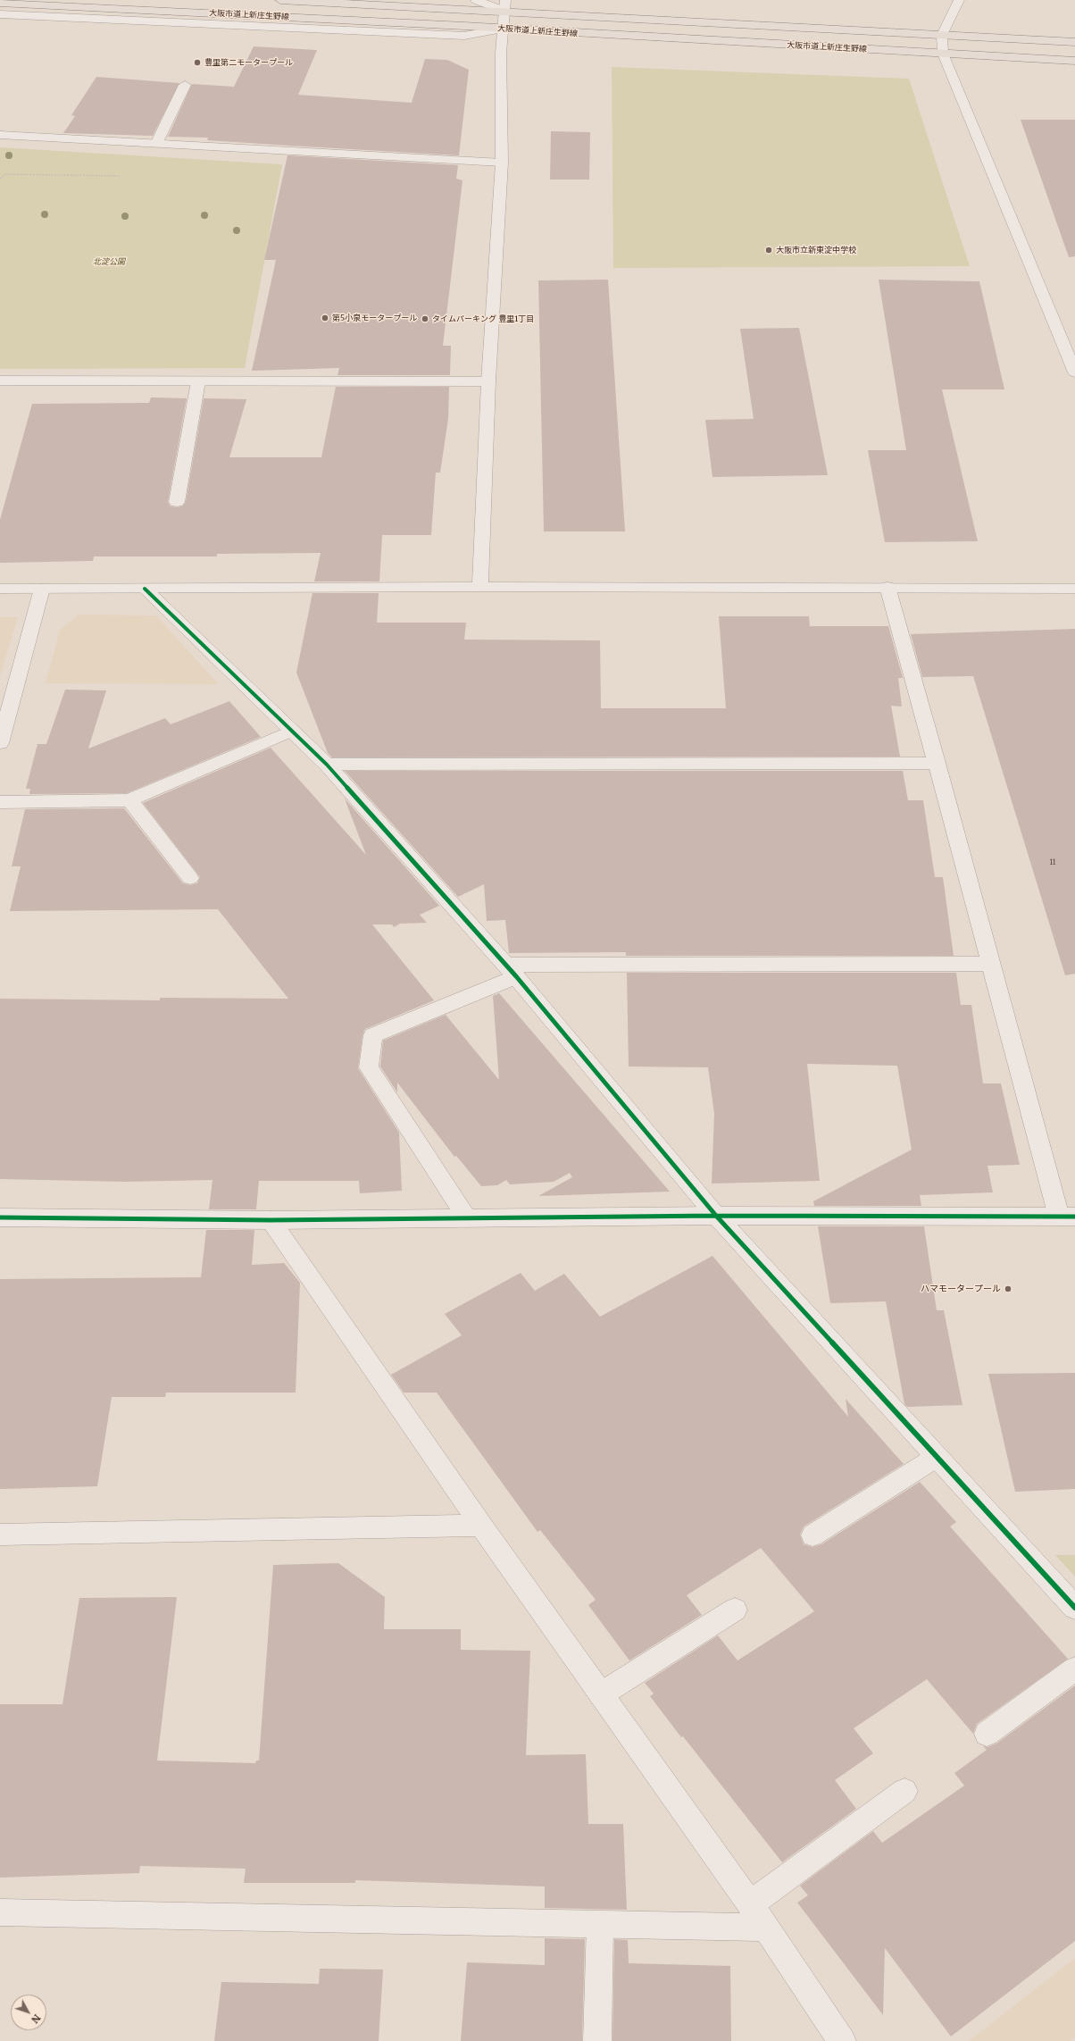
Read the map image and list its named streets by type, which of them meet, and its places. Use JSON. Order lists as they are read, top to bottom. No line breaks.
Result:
{"streets":{"main road":["大阪市道上新庄生野線"]},"parks":["北淀公園"],"places":["豊里第二モータープール","大阪市立新東淀中学校","第5小泉モータープール","タイムパーキング 豊里1丁目","ハマモータープール"],"house_numbers":["11"],"north":"bottom right"}
